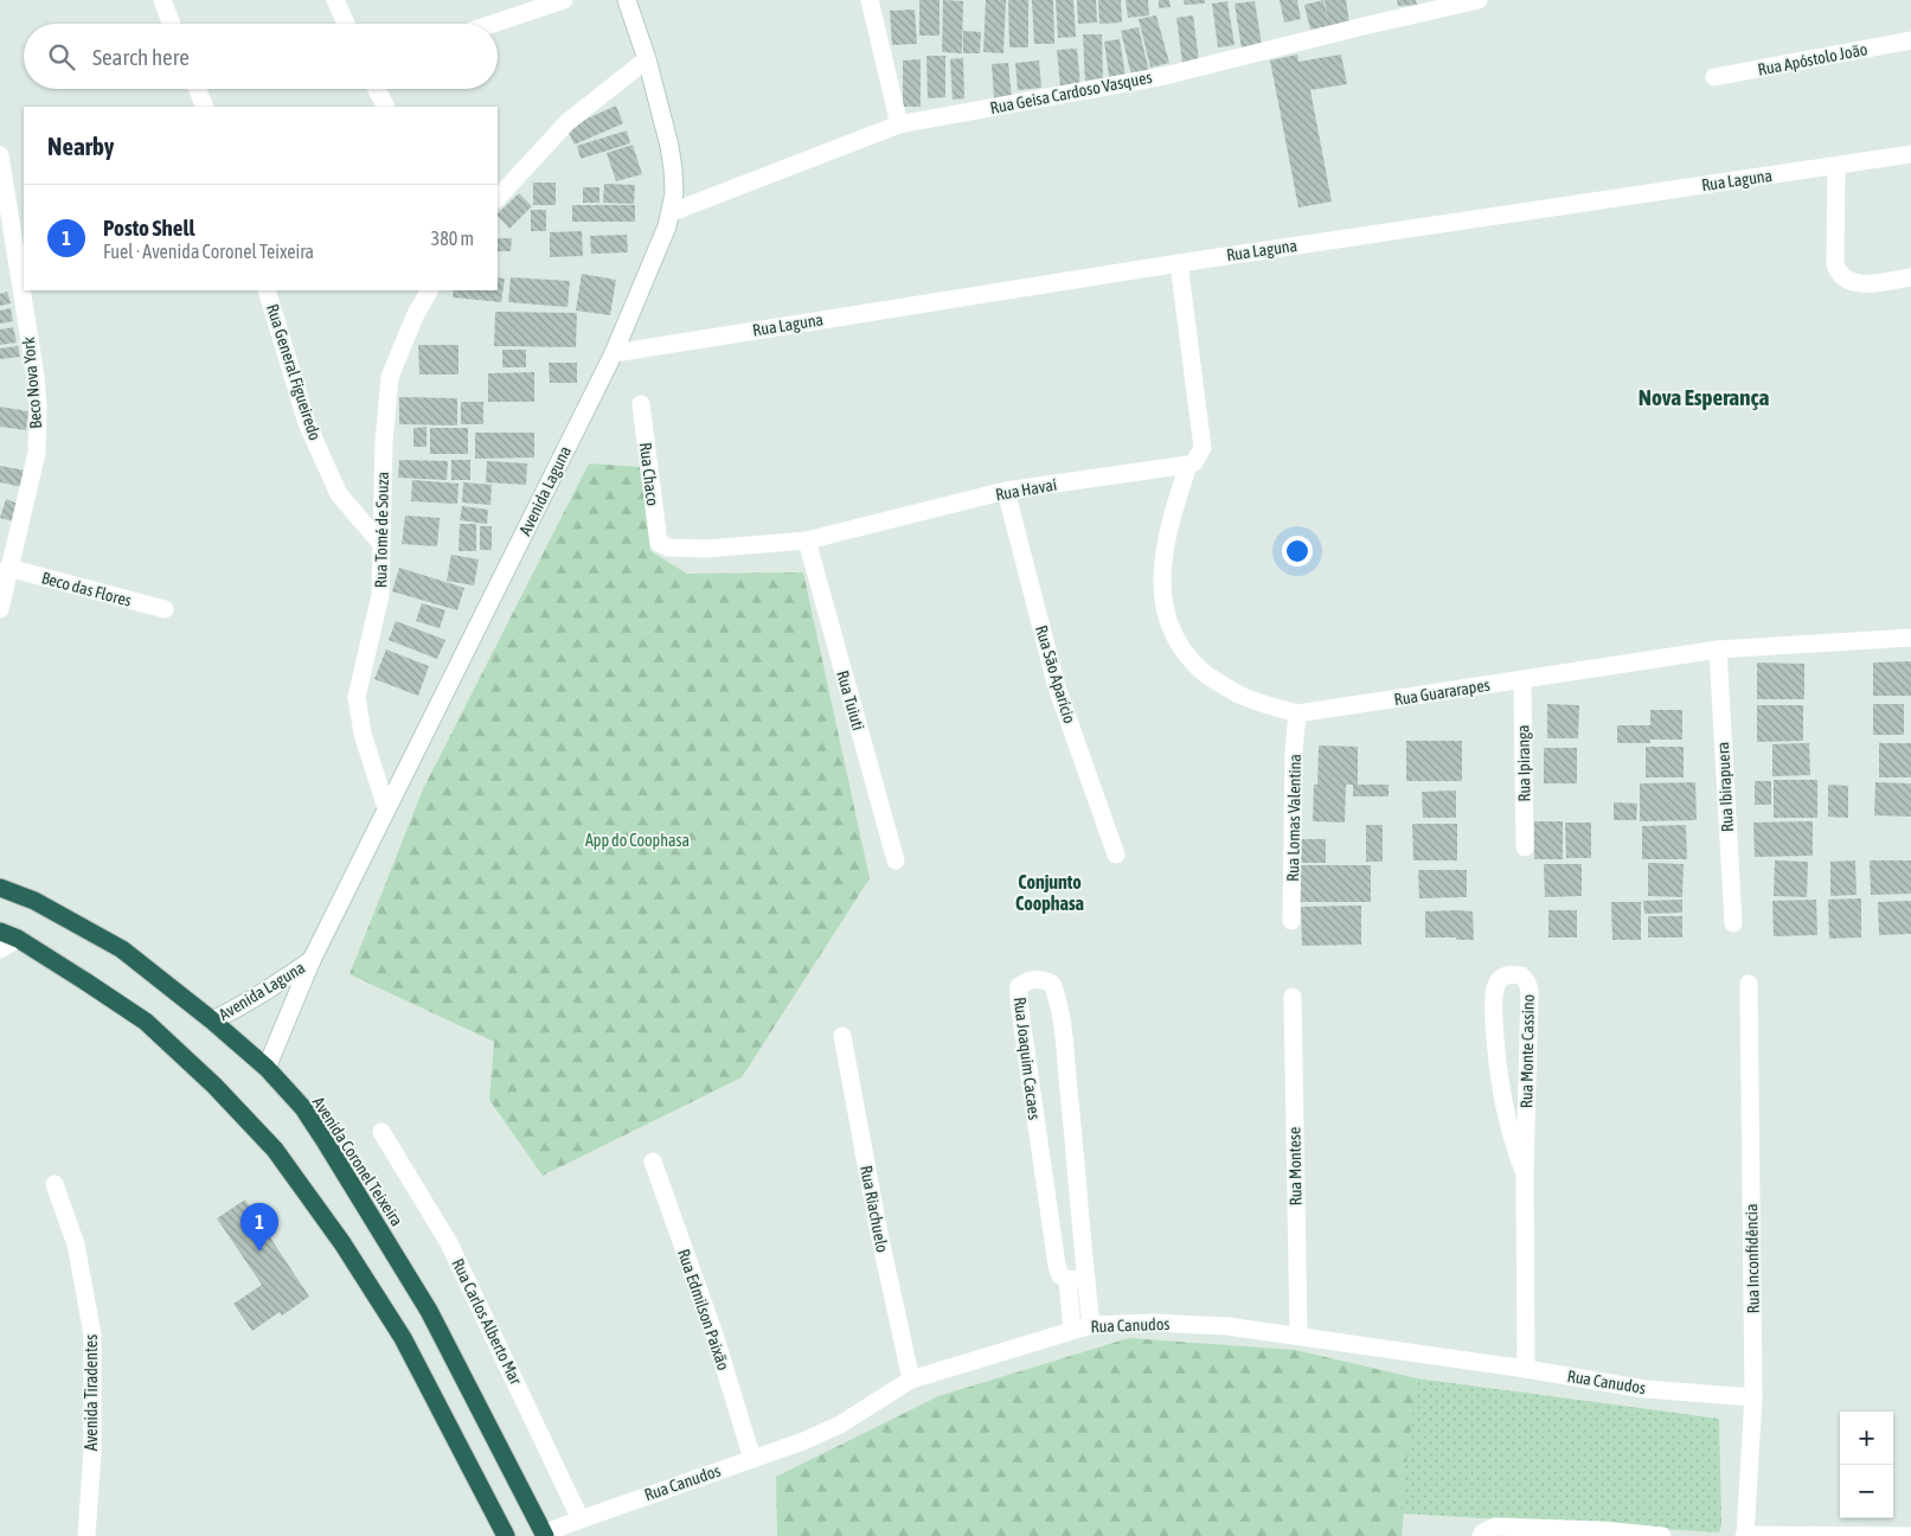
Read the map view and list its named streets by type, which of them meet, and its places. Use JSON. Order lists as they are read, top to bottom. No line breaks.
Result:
{"streets":{"highway":["Avenida Coronel Teixeira"],"street":["Rua Apóstolo João","Rua Geisa Cardoso Vasques","Rua Laguna","Rua General Figueiredo","Beco Nova York","Rua Chaco","Rua Havaí","Avenida Laguna","Rua Tomé de Souza","Beco das Flores","Rua São Aparício","Rua Guararapes","Rua Tuiuti","Rua Ipiranga","Rua Ibirapuera","Rua Lomas Valentina","Rua Monte Cassino","Rua Joaquim Cacaes","Rua Montese","Rua Riachuelo","Rua Inconfidência","Rua Edmilson Paixão","Rua Carlos Alberto Mar","Rua Canudos","Avenida Tiradentes"]},"crossings":[["Rua Geisa Cardoso Vasques","Avenida Laguna"],["Rua Laguna","Avenida Laguna"],["Rua General Figueiredo","Rua Tomé de Souza"],["Beco Nova York","Beco das Flores"],["Rua Chaco","Rua Havaí"],["Rua Havaí","Rua São Aparício"],["Rua Havaí","Rua Guararapes"],["Rua Havaí","Rua Tuiuti"],["Avenida Laguna","Rua Tomé de Souza"],["Avenida Laguna","Avenida Coronel Teixeira"],["Rua Guararapes","Rua Ipiranga"],["Rua Guararapes","Rua Ibirapuera"],["Rua Guararapes","Rua Lomas Valentina"],["Rua Monte Cassino","Rua Canudos"],["Rua Joaquim Cacaes","Rua Canudos"],["Avenida Coronel Teixeira","Rua Canudos"],["Rua Montese","Rua Canudos"],["Rua Riachuelo","Rua Canudos"],["Rua Inconfidência","Rua Canudos"],["Rua Edmilson Paixão","Rua Canudos"],["Rua Carlos Alberto Mar","Rua Canudos"]],"districts":["Nova Esperança","Conjunto Coophasa"],"parks":["App do Coophasa"],"page":{"search":"Search here","heading":"Nearby","list":[{"mark":"1","name":"Posto Shell","note":"Fuel · Avenida Coronel Teixeira","value":"380 m"}],"pins":"1","map_buttons":["+","−"]}}
